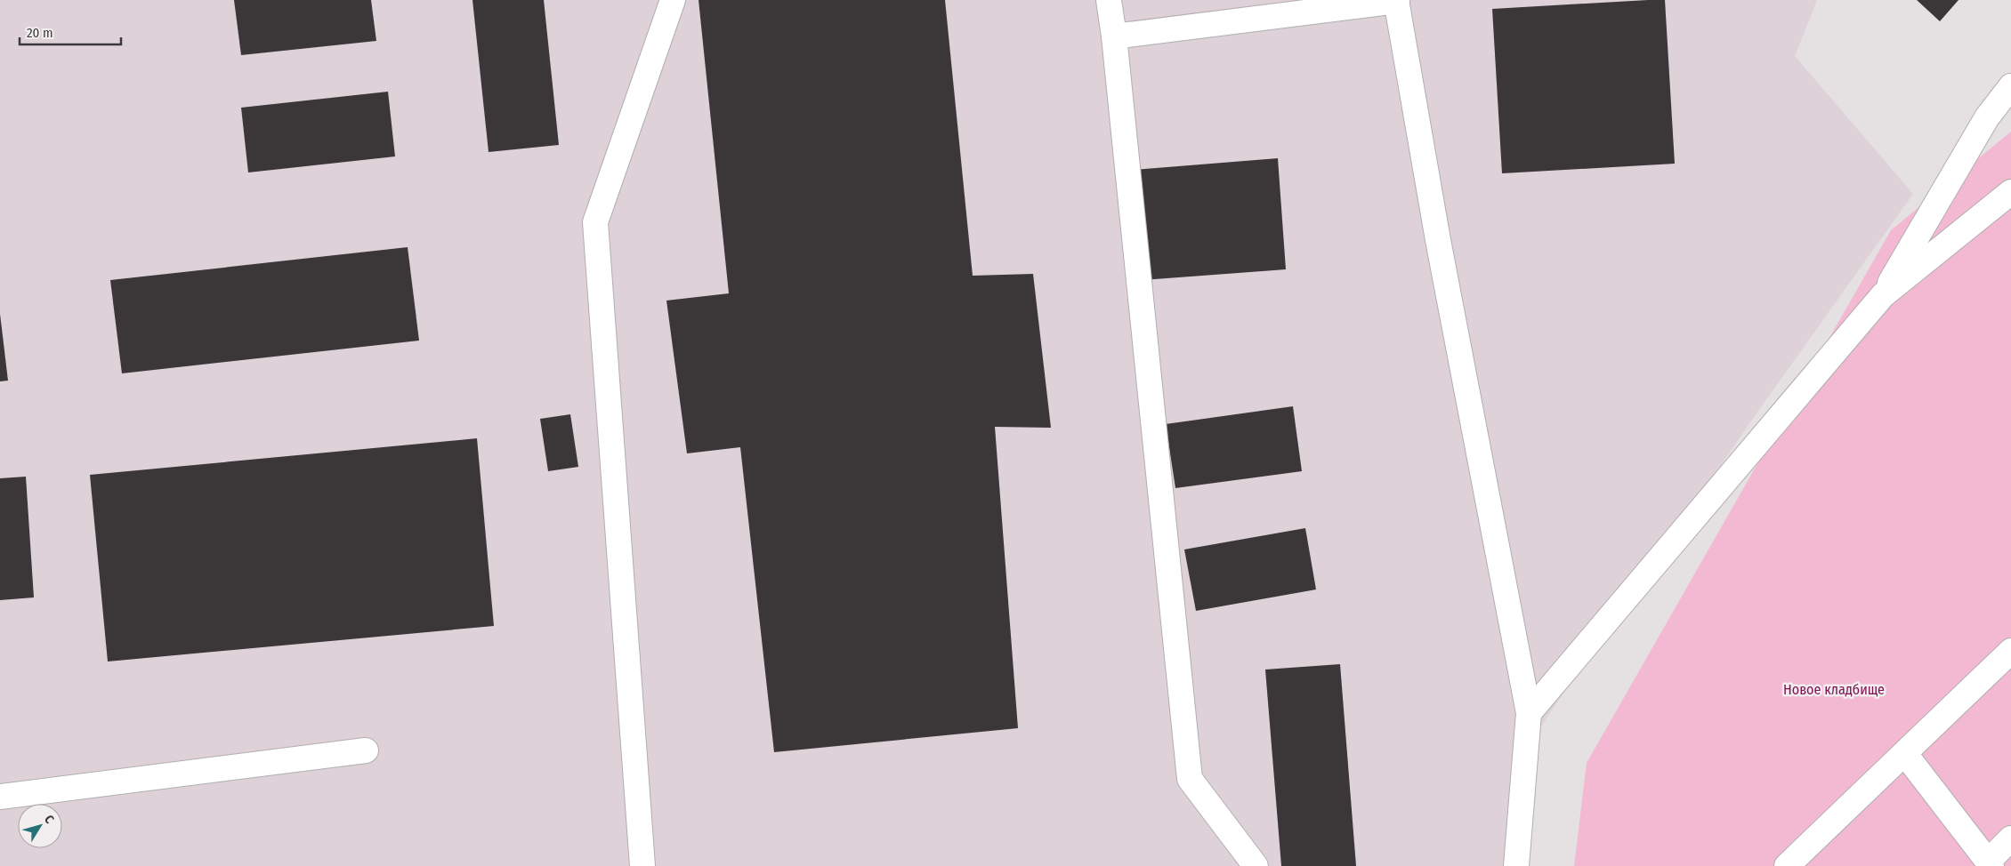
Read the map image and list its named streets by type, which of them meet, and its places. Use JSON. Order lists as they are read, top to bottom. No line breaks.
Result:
{"parks":["Новое кладбище"],"scale_bar":"20 m","north":"top right"}
